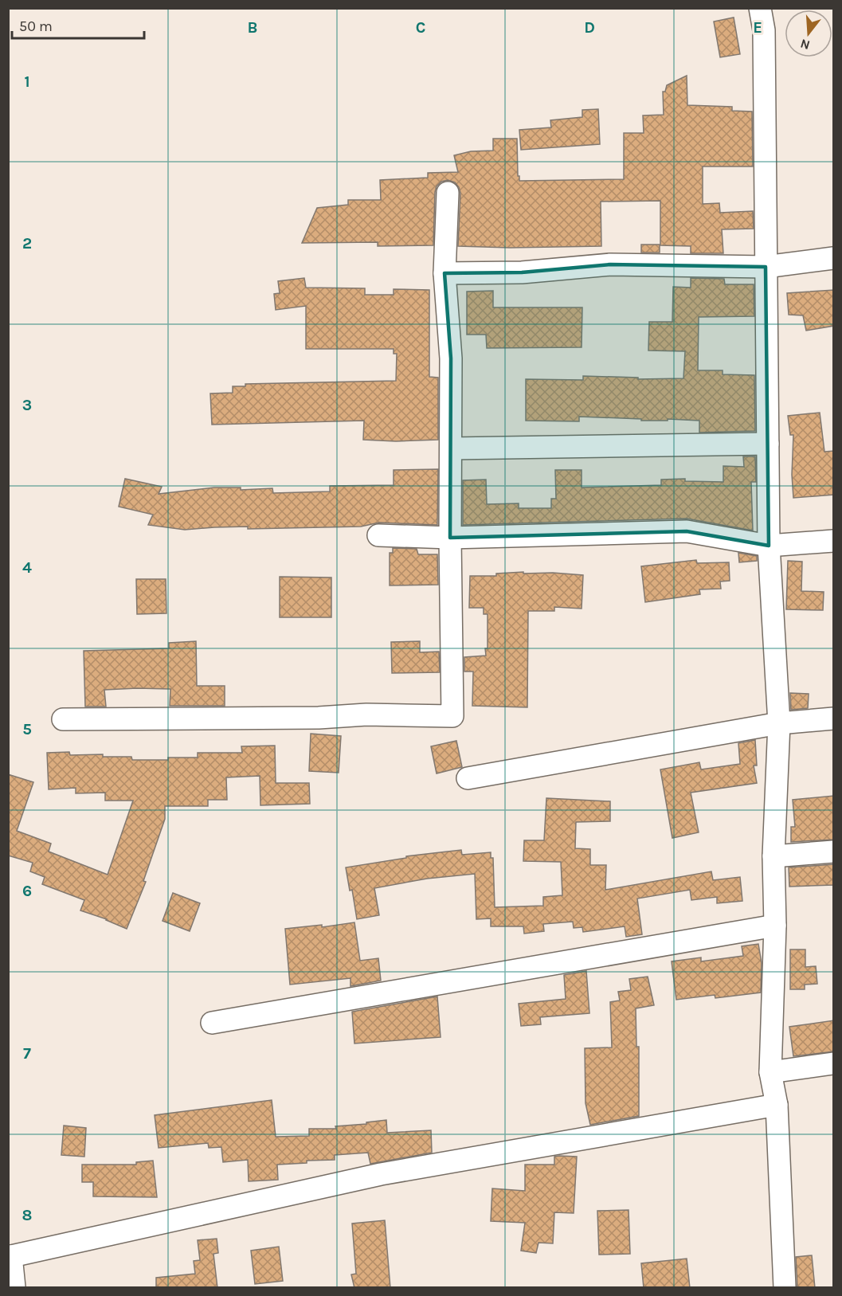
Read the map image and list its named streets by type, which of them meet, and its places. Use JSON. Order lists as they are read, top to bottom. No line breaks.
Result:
{"scale_bar":"50 m","north":"bottom","grid":{"columns":["B","C","D","E"],"rows":["1","2","3","4","5","6","7","8"]}}
